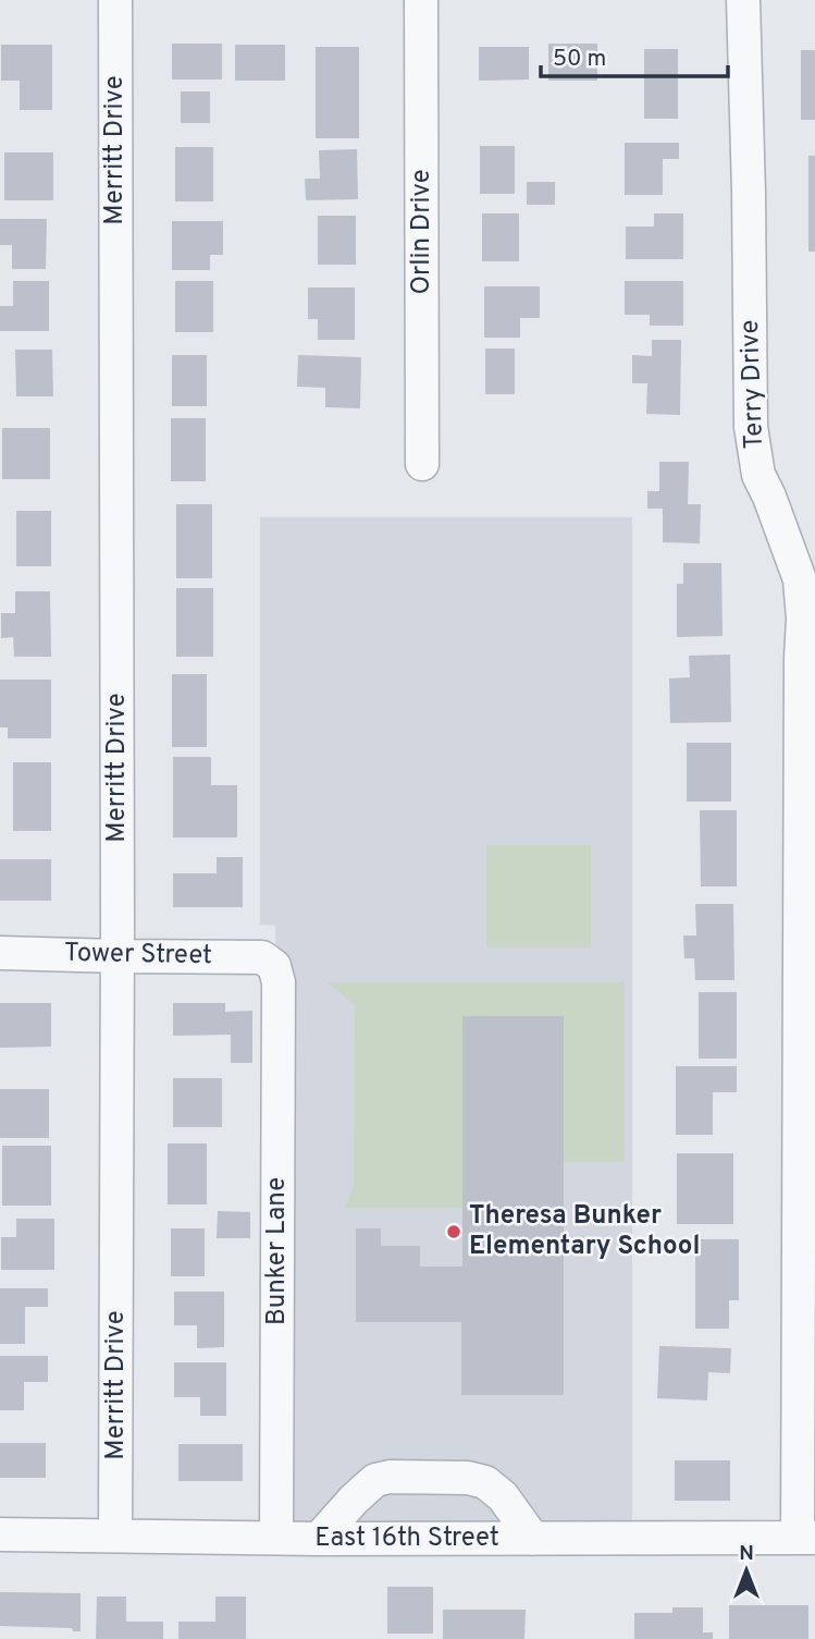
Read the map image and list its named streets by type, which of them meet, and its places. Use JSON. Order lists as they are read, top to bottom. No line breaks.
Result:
{"streets":{"street":["Merritt Drive","Orlin Drive","Terry Drive","Tower Street","Bunker Lane","East 16th Street"]},"crossings":[["Merritt Drive","Tower Street"],["Merritt Drive","East 16th Street"],["Terry Drive","East 16th Street"],["Tower Street","Bunker Lane"],["Bunker Lane","East 16th Street"]],"places":["Theresa Bunker Elementary School"],"scale_bar":"50 m","north":"top"}
